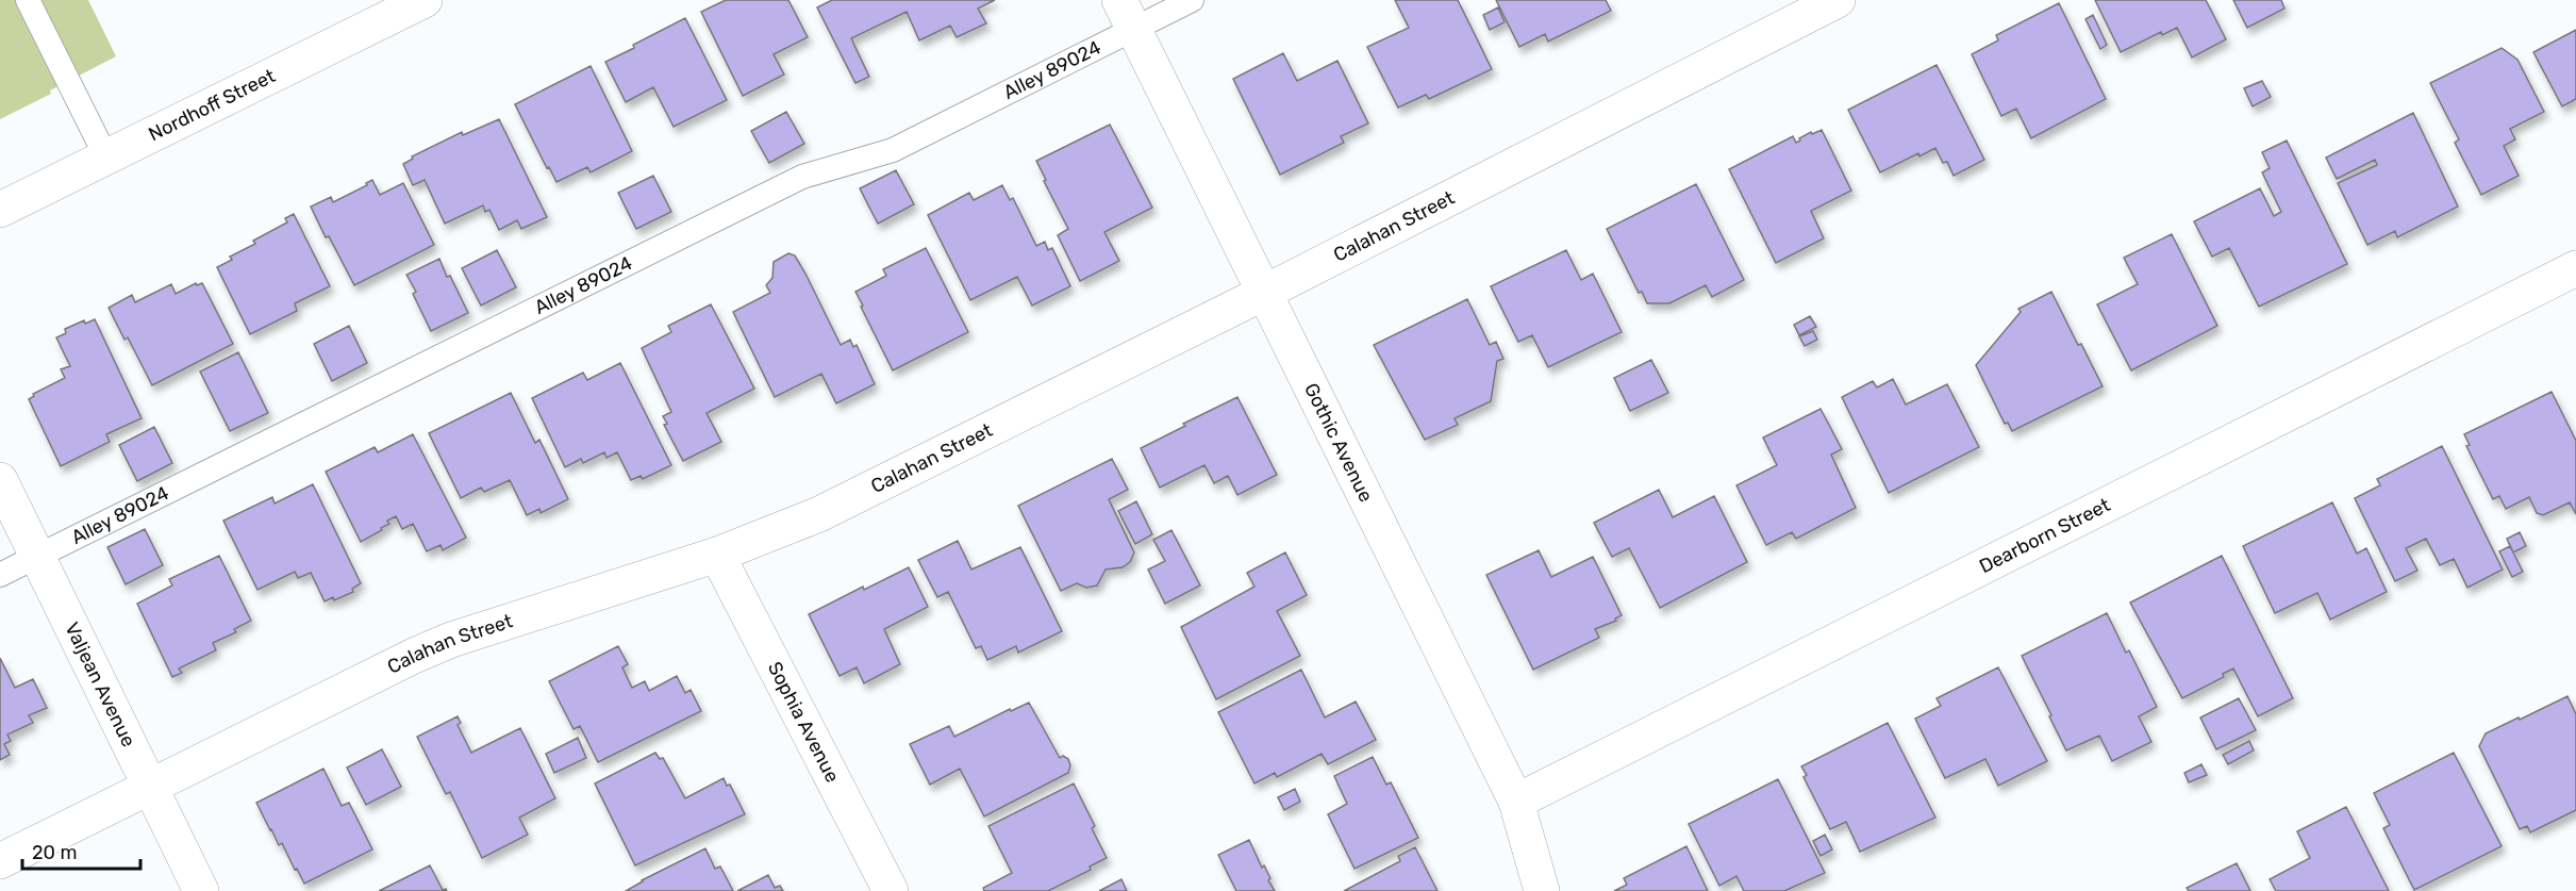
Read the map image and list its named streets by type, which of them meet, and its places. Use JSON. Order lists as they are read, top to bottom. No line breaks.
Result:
{"streets":{"street":["Nordhoff Street","Calahan Street","Gothic Avenue","Dearborn Street","Valjean Avenue","Sophia Avenue"],"lane":["Alley 89024"]},"crossings":[["Alley 89024","Gothic Avenue"],["Alley 89024","Valjean Avenue"],["Calahan Street","Gothic Avenue"],["Calahan Street","Valjean Avenue"],["Calahan Street","Sophia Avenue"],["Gothic Avenue","Dearborn Street"]],"scale_bar":"20 m"}
